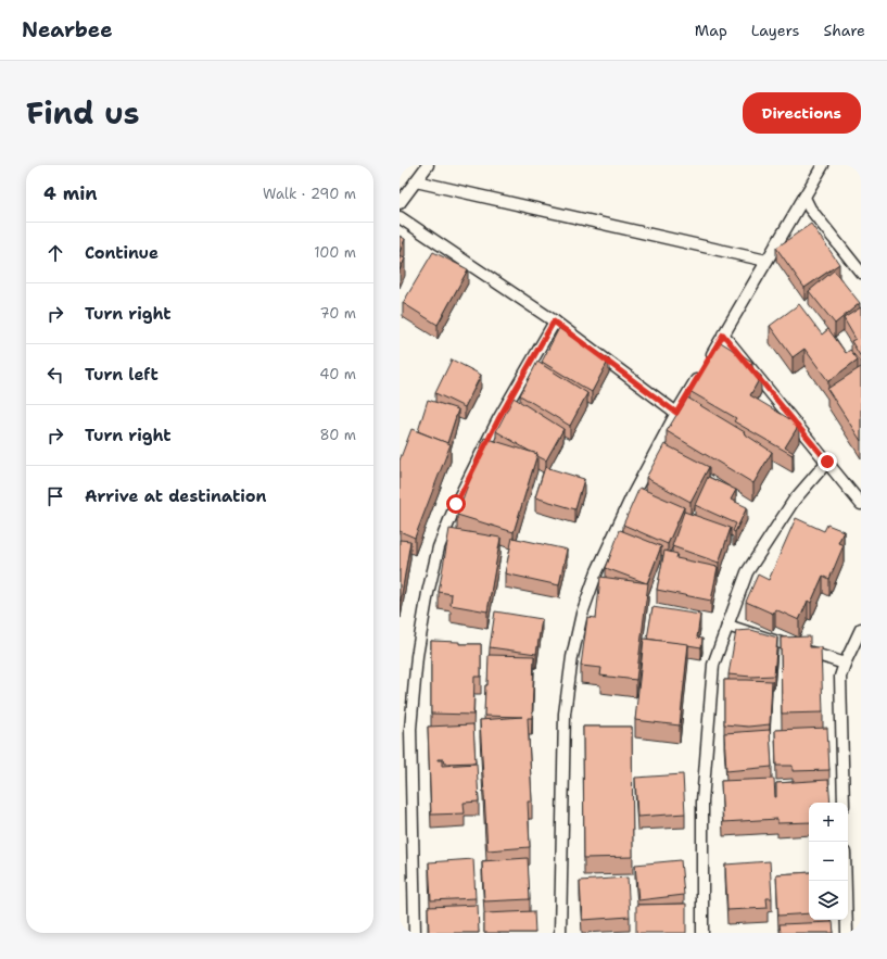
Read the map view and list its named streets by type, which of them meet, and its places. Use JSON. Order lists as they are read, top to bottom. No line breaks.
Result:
{"page":{"header":"Nearbee","nav":["Map","Layers","Share"],"title":"Find us","buttons":"Directions","heading":["4 min","Walk · 290 m"],"list":[["Continue","100 m"],["Turn right","70 m"],["Turn left","40 m"],["Turn right","80 m"],"Arrive at destination"],"map_buttons":["+","−"]}}
